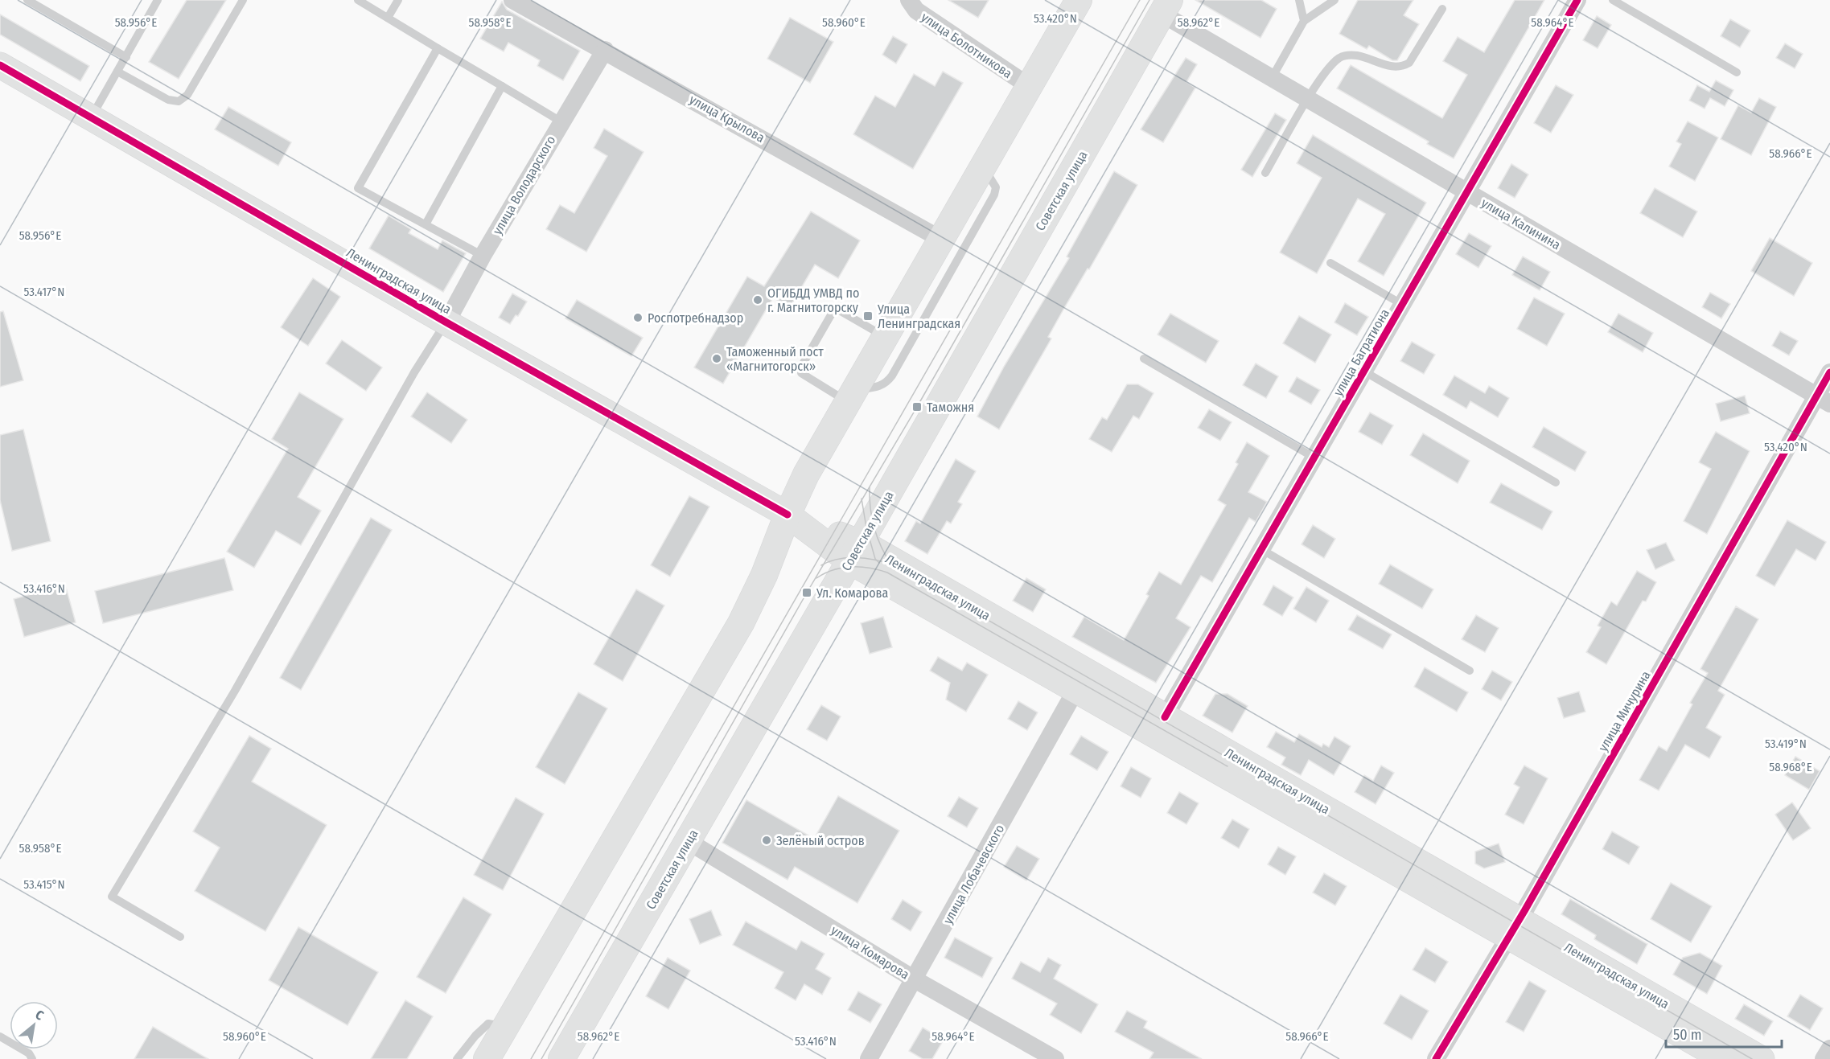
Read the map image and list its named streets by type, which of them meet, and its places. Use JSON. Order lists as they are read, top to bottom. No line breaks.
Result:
{"streets":{"main road":["Советская улица","Ленинградская улица"],"street":["улица Болотникова","улица Крылова","улица Володарского","улица Калинина","улица Багратиона","улица Мичурина","улица Лобачевского","улица Комарова"]},"crossings":[["улица Крылова","улица Володарского"],["улица Володарского","Ленинградская улица"],["Советская улица","улица Калинина"],["Советская улица","Ленинградская улица"],["Советская улица","улица Комарова"],["улица Калинина","улица Багратиона"],["улица Калинина","улица Мичурина"],["Ленинградская улица","улица Багратиона"],["Ленинградская улица","улица Мичурина"],["Ленинградская улица","улица Лобачевского"],["улица Лобачевского","улица Комарова"]],"places":{"other":["ОГИБДД УМВД по г. Магнитогорску","Роспотребнадзор","Таможенный пост «Магнитогорск»","Зелёный остров"],"transit":["Улица Ленинградская","Таможня","Ул. Комарова"]},"scale_bar":"50 m","north":"top right","coordinates":["53.420°N","58.958°E","58.956°E","58.960°E","58.962°E","58.964°E","58.966°E","53.417°N","53.416°N","53.419°N","58.968°E","53.415°N"]}
